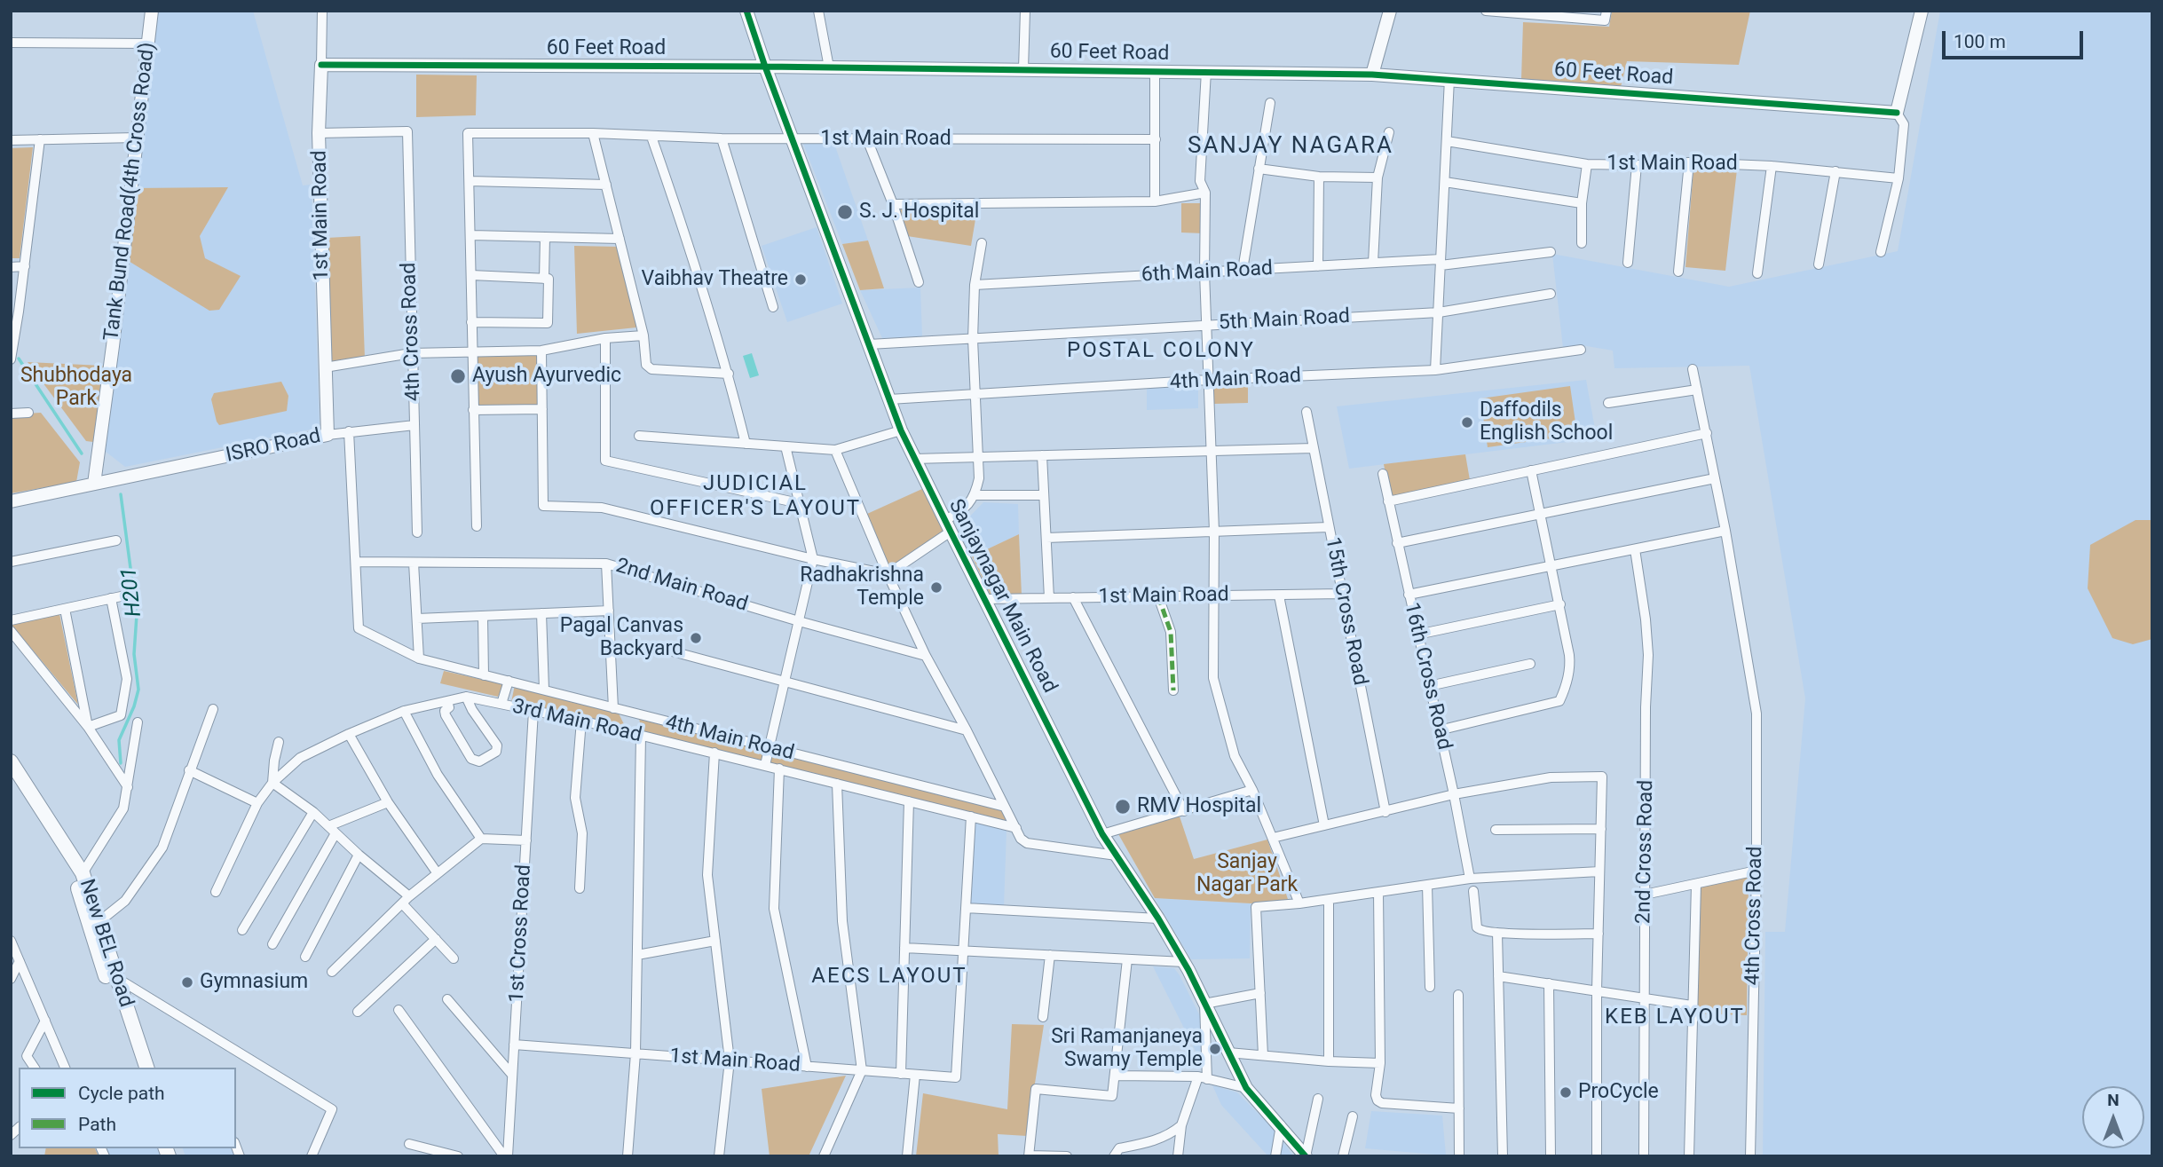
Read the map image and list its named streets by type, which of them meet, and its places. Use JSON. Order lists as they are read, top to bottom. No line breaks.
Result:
{"streets":{"main road":["New BEL Road"],"street":["60 Feet Road","1st Main Road","Tank Bund Road(4th Cross Road)","6th Main Road","5th Main Road","4th Cross Road","4th Main Road","ISRO Road","2nd Main Road","Sanjaynagar Main Road","15th Cross Road","16th Cross Road","3rd Main Road","2nd Cross Road","1st Cross Road"]},"crossings":[["60 Feet Road","1st Main Road"],["60 Feet Road","Sanjaynagar Main Road"],["1st Main Road","4th Cross Road"],["1st Main Road","ISRO Road"],["1st Main Road","Sanjaynagar Main Road"],["1st Main Road","15th Cross Road"],["1st Main Road","1st Cross Road"],["Tank Bund Road(4th Cross Road)","ISRO Road"],["5th Main Road","Sanjaynagar Main Road"],["4th Main Road","ISRO Road"],["4th Main Road","Sanjaynagar Main Road"],["ISRO Road","2nd Main Road"],["3rd Main Road","1st Cross Road"]],"districts":["SANJAY NAGARA","POSTAL COLONY","JUDICIAL OFFICER'S LAYOUT","AECS LAYOUT","KEB LAYOUT"],"water":["H201"],"parks":["Shubhodaya Park","Sanjay Nagar Park"],"places":["S. J. Hospital","Vaibhav Theatre","Ayush Ayurvedic","Daffodils English School","Radhakrishna Temple","Pagal Canvas Backyard","RMV Hospital","Gymnasium","Sri Ramanjaneya Swamy Temple","ProCycle"],"legend":["Cycle path","Path"],"scale_bar":"100 m","north":"top"}
